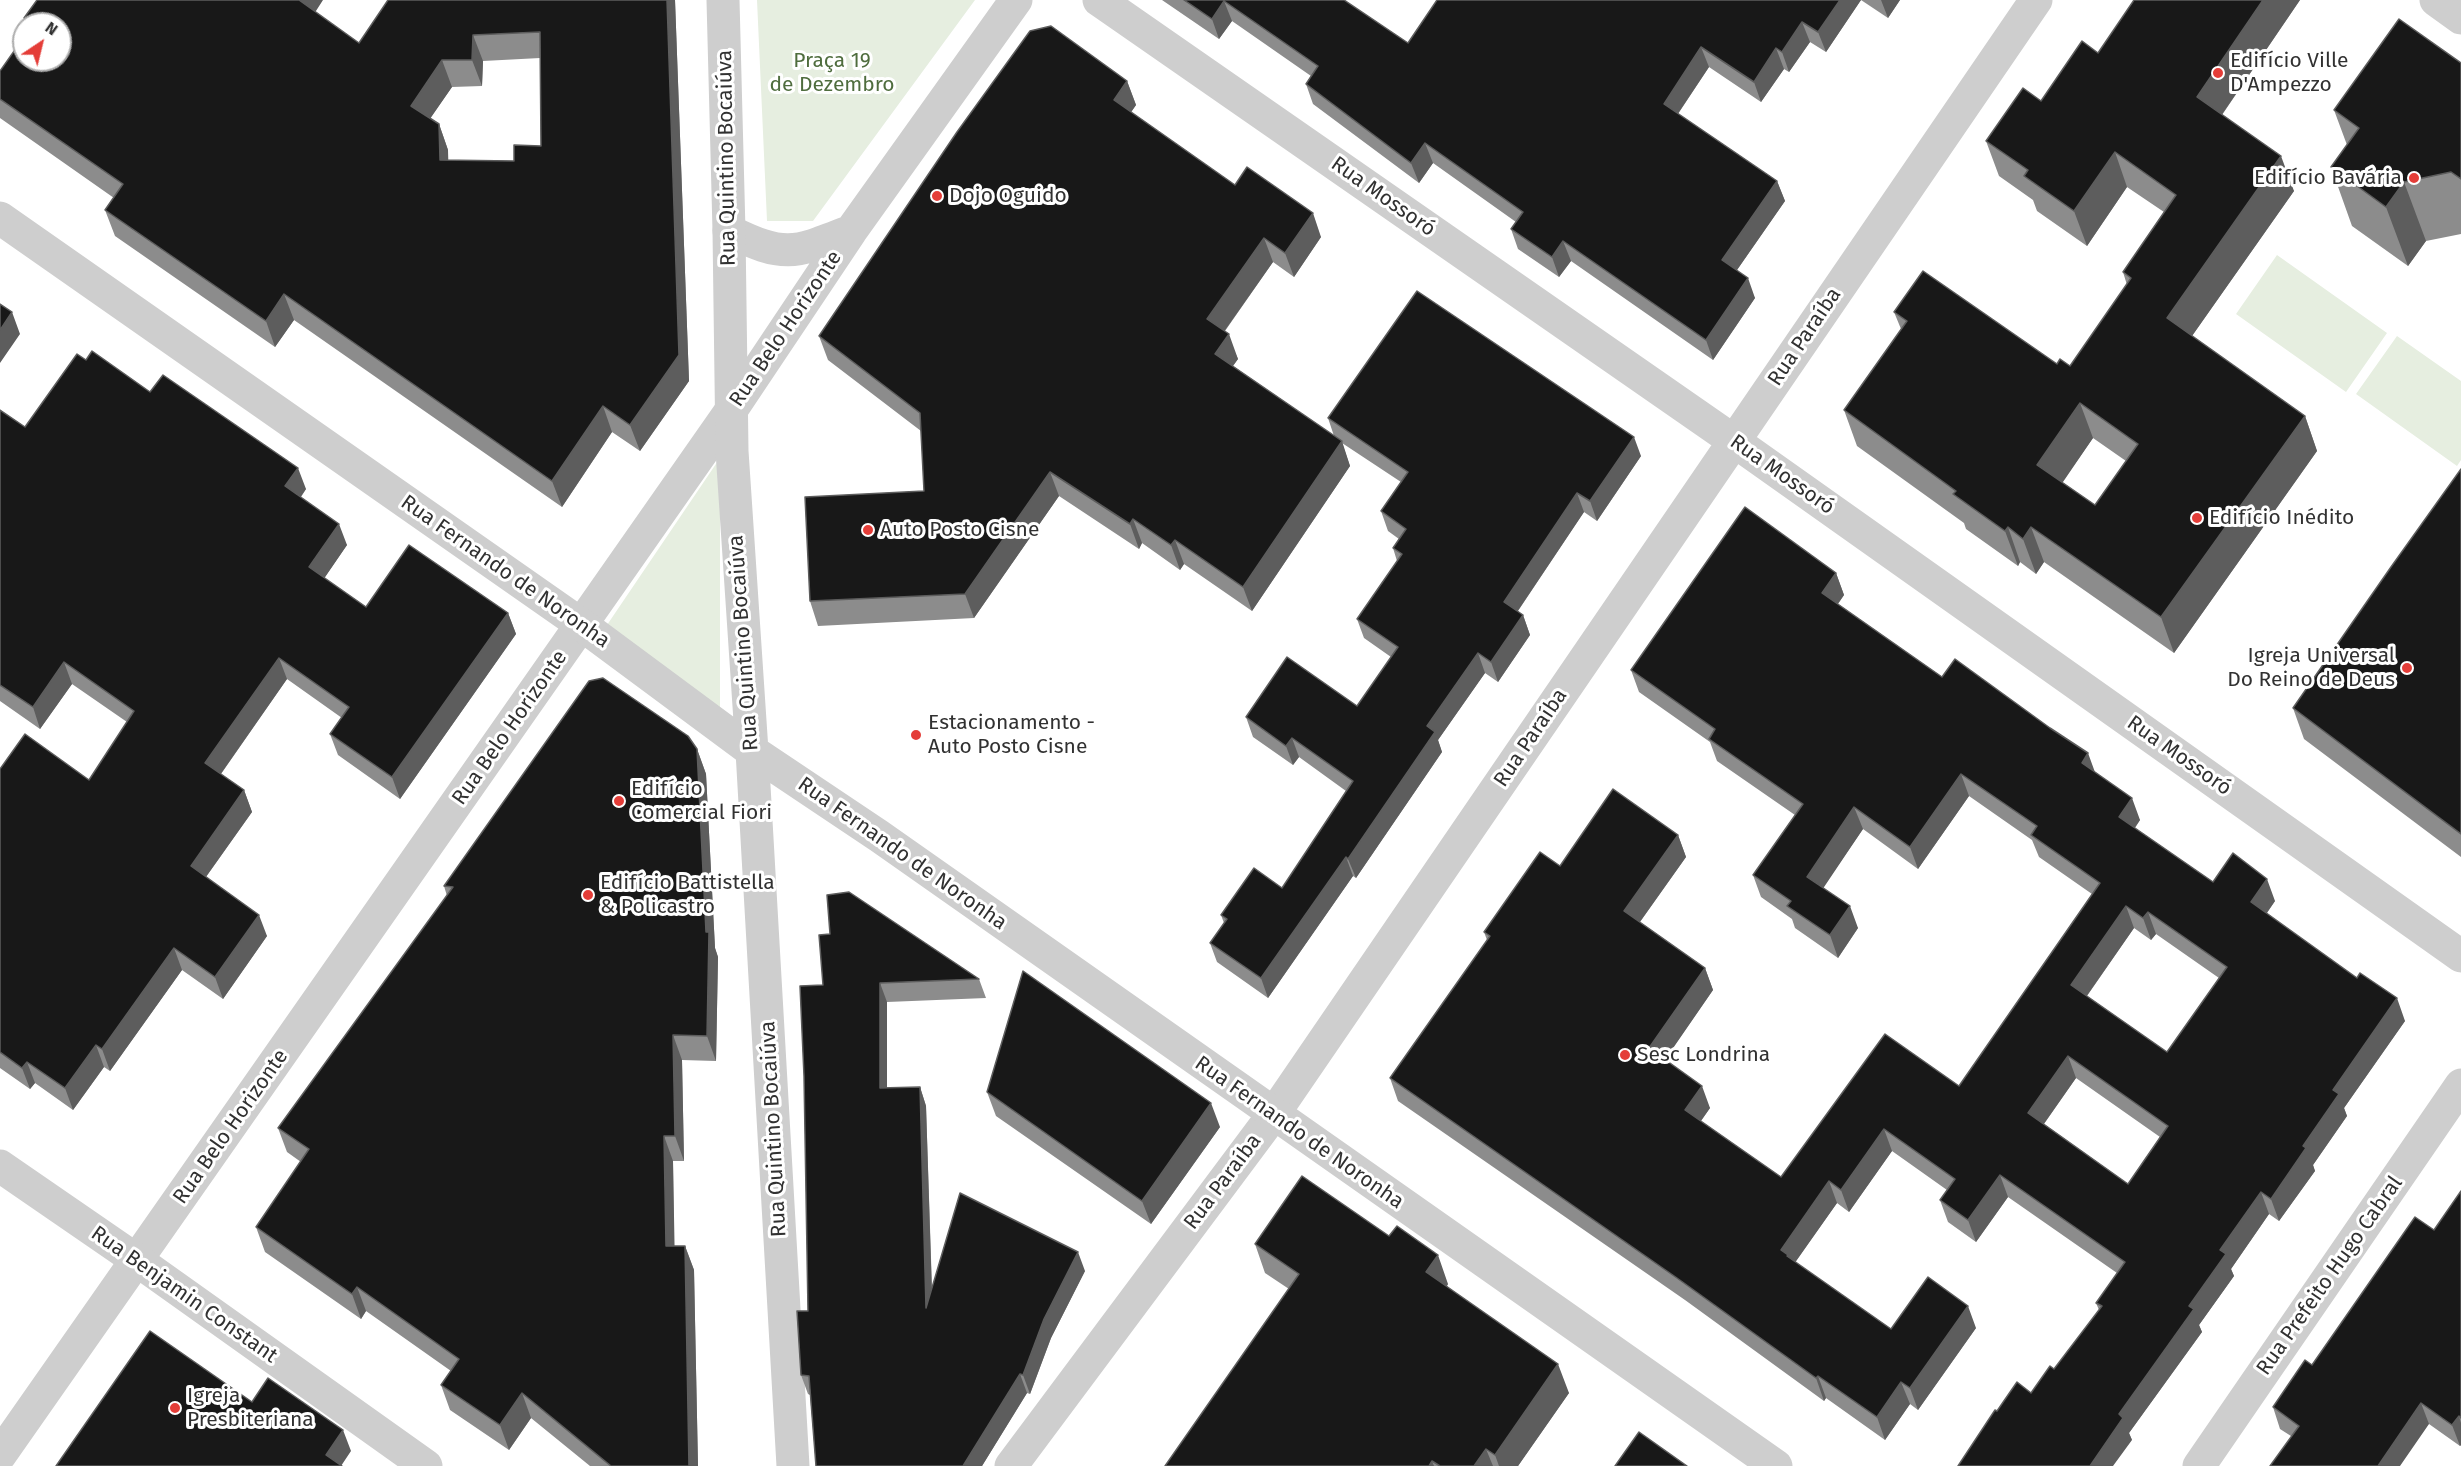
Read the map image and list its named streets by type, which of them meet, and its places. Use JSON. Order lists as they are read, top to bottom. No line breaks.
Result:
{"streets":{"street":["Rua Quintino Bocaiúva","Rua Mossoró","Rua Belo Horizonte","Rua Paraíba","Rua Fernando de Noronha","Rua Prefeito Hugo Cabral","Rua Benjamin Constant"]},"crossings":[["Rua Quintino Bocaiúva","Rua Belo Horizonte"],["Rua Quintino Bocaiúva","Rua Fernando de Noronha"],["Rua Mossoró","Rua Paraíba"],["Rua Belo Horizonte","Rua Fernando de Noronha"],["Rua Belo Horizonte","Rua Benjamin Constant"],["Rua Paraíba","Rua Fernando de Noronha"]],"parks":["Praça 19 de Dezembro"],"places":["Edifício Ville D'Ampezzo","Edifício Bavária","Dojo Oguido","Edifício Inédito","Auto Posto Cisne","Igreja Universal Do Reino de Deus","Estacionamento - Auto Posto Cisne","Edifício Comercial Fiori","Edifício Battistella & Policastro","Sesc Londrina","Igreja Presbiteriana"],"north":"top right"}
